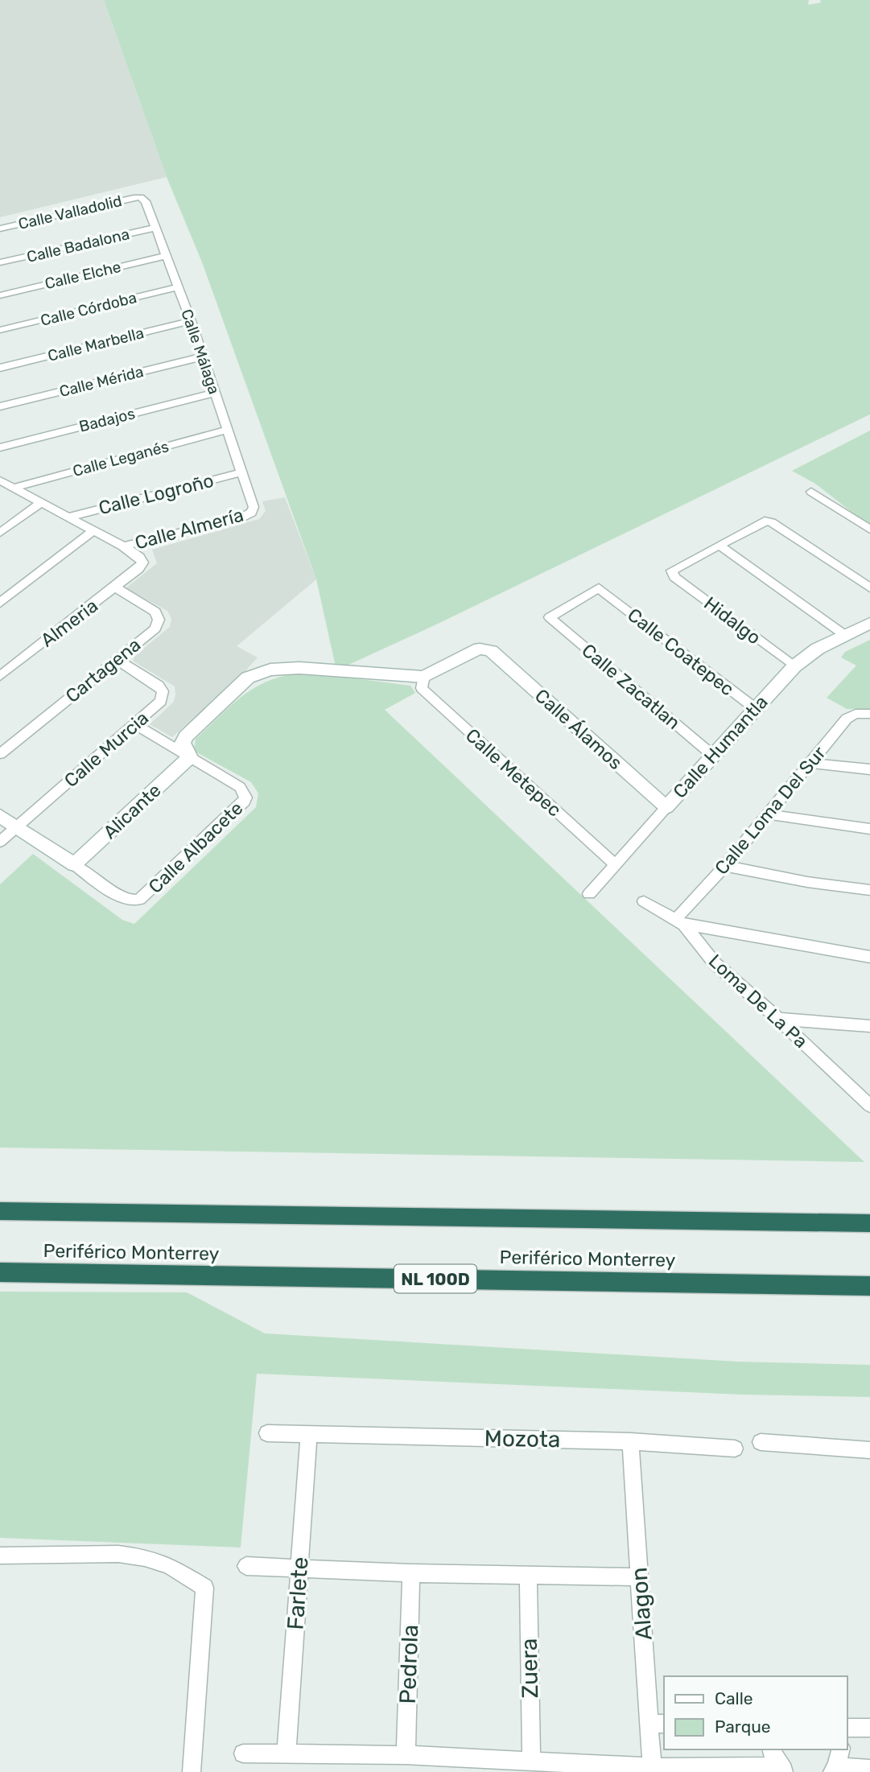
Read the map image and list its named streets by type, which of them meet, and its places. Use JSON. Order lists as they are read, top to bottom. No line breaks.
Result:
{"streets":{"highway":["Periférico Monterrey","NL 100D"],"street":["Calle Valladolid","Calle Badalona","Calle Elche","Calle Córdoba","Calle Marbella","Calle Málaga","Calle Mérida","Badajos","Calle Leganés","Calle Logroño","Calle Almería","Hidalgo","Almeria","Calle Coatepec","Cartagena","Calle Zacatlan","Calle Álamos","Calle Humantla","Calle Murcia","Calle Metepec","Calle Loma Del Sur","Alicante","Calle Albacete","Loma De La Pa","Mozota","Farlete","Alagon","Pedrola","Zuera"]},"crossings":[["Calle Valladolid","Calle Málaga"],["Calle Badalona","Calle Málaga"],["Calle Elche","Calle Málaga"],["Calle Córdoba","Calle Málaga"],["Calle Marbella","Calle Málaga"],["Calle Málaga","Calle Mérida"],["Calle Málaga","Badajos"],["Calle Málaga","Calle Leganés"],["Calle Málaga","Calle Logroño"],["Calle Málaga","Calle Almería"],["Calle Almería","Almeria"],["Hidalgo","Calle Humantla"],["Almeria","Cartagena"],["Calle Coatepec","Calle Zacatlan"],["Calle Coatepec","Calle Humantla"],["Cartagena","Calle Murcia"],["Calle Zacatlan","Calle Humantla"],["Calle Álamos","Calle Humantla"],["Calle Álamos","Calle Metepec"],["Calle Humantla","Calle Metepec"],["Calle Murcia","Calle Albacete"],["Calle Loma Del Sur","Loma De La Pa"],["Alicante","Calle Albacete"],["Mozota","Farlete"],["Mozota","Alagon"]],"legend":["Calle","Parque"]}
